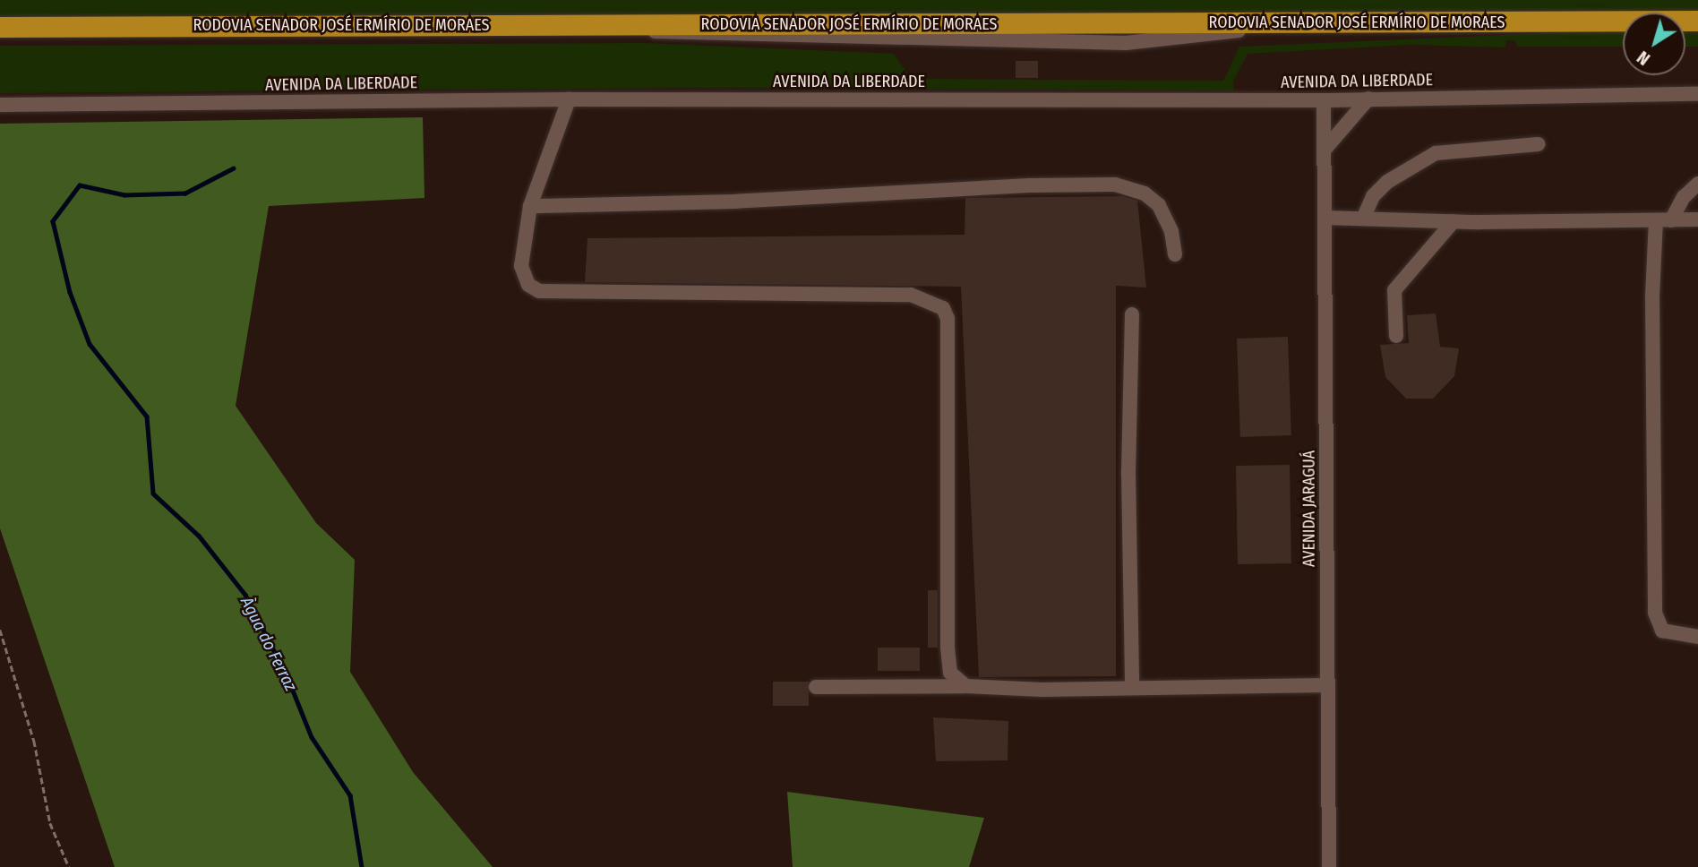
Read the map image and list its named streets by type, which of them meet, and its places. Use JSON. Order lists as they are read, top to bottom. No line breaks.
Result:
{"streets":{"highway":["RODOVIA SENADOR JOSÉ ERMÍRIO DE MORAES"],"street":["AVENIDA DA LIBERDADE","AVENIDA JARAGUÁ"]},"crossings":[["AVENIDA DA LIBERDADE","AVENIDA JARAGUÁ"]],"water":["Àgua do Ferraz"],"north":"bottom left"}
